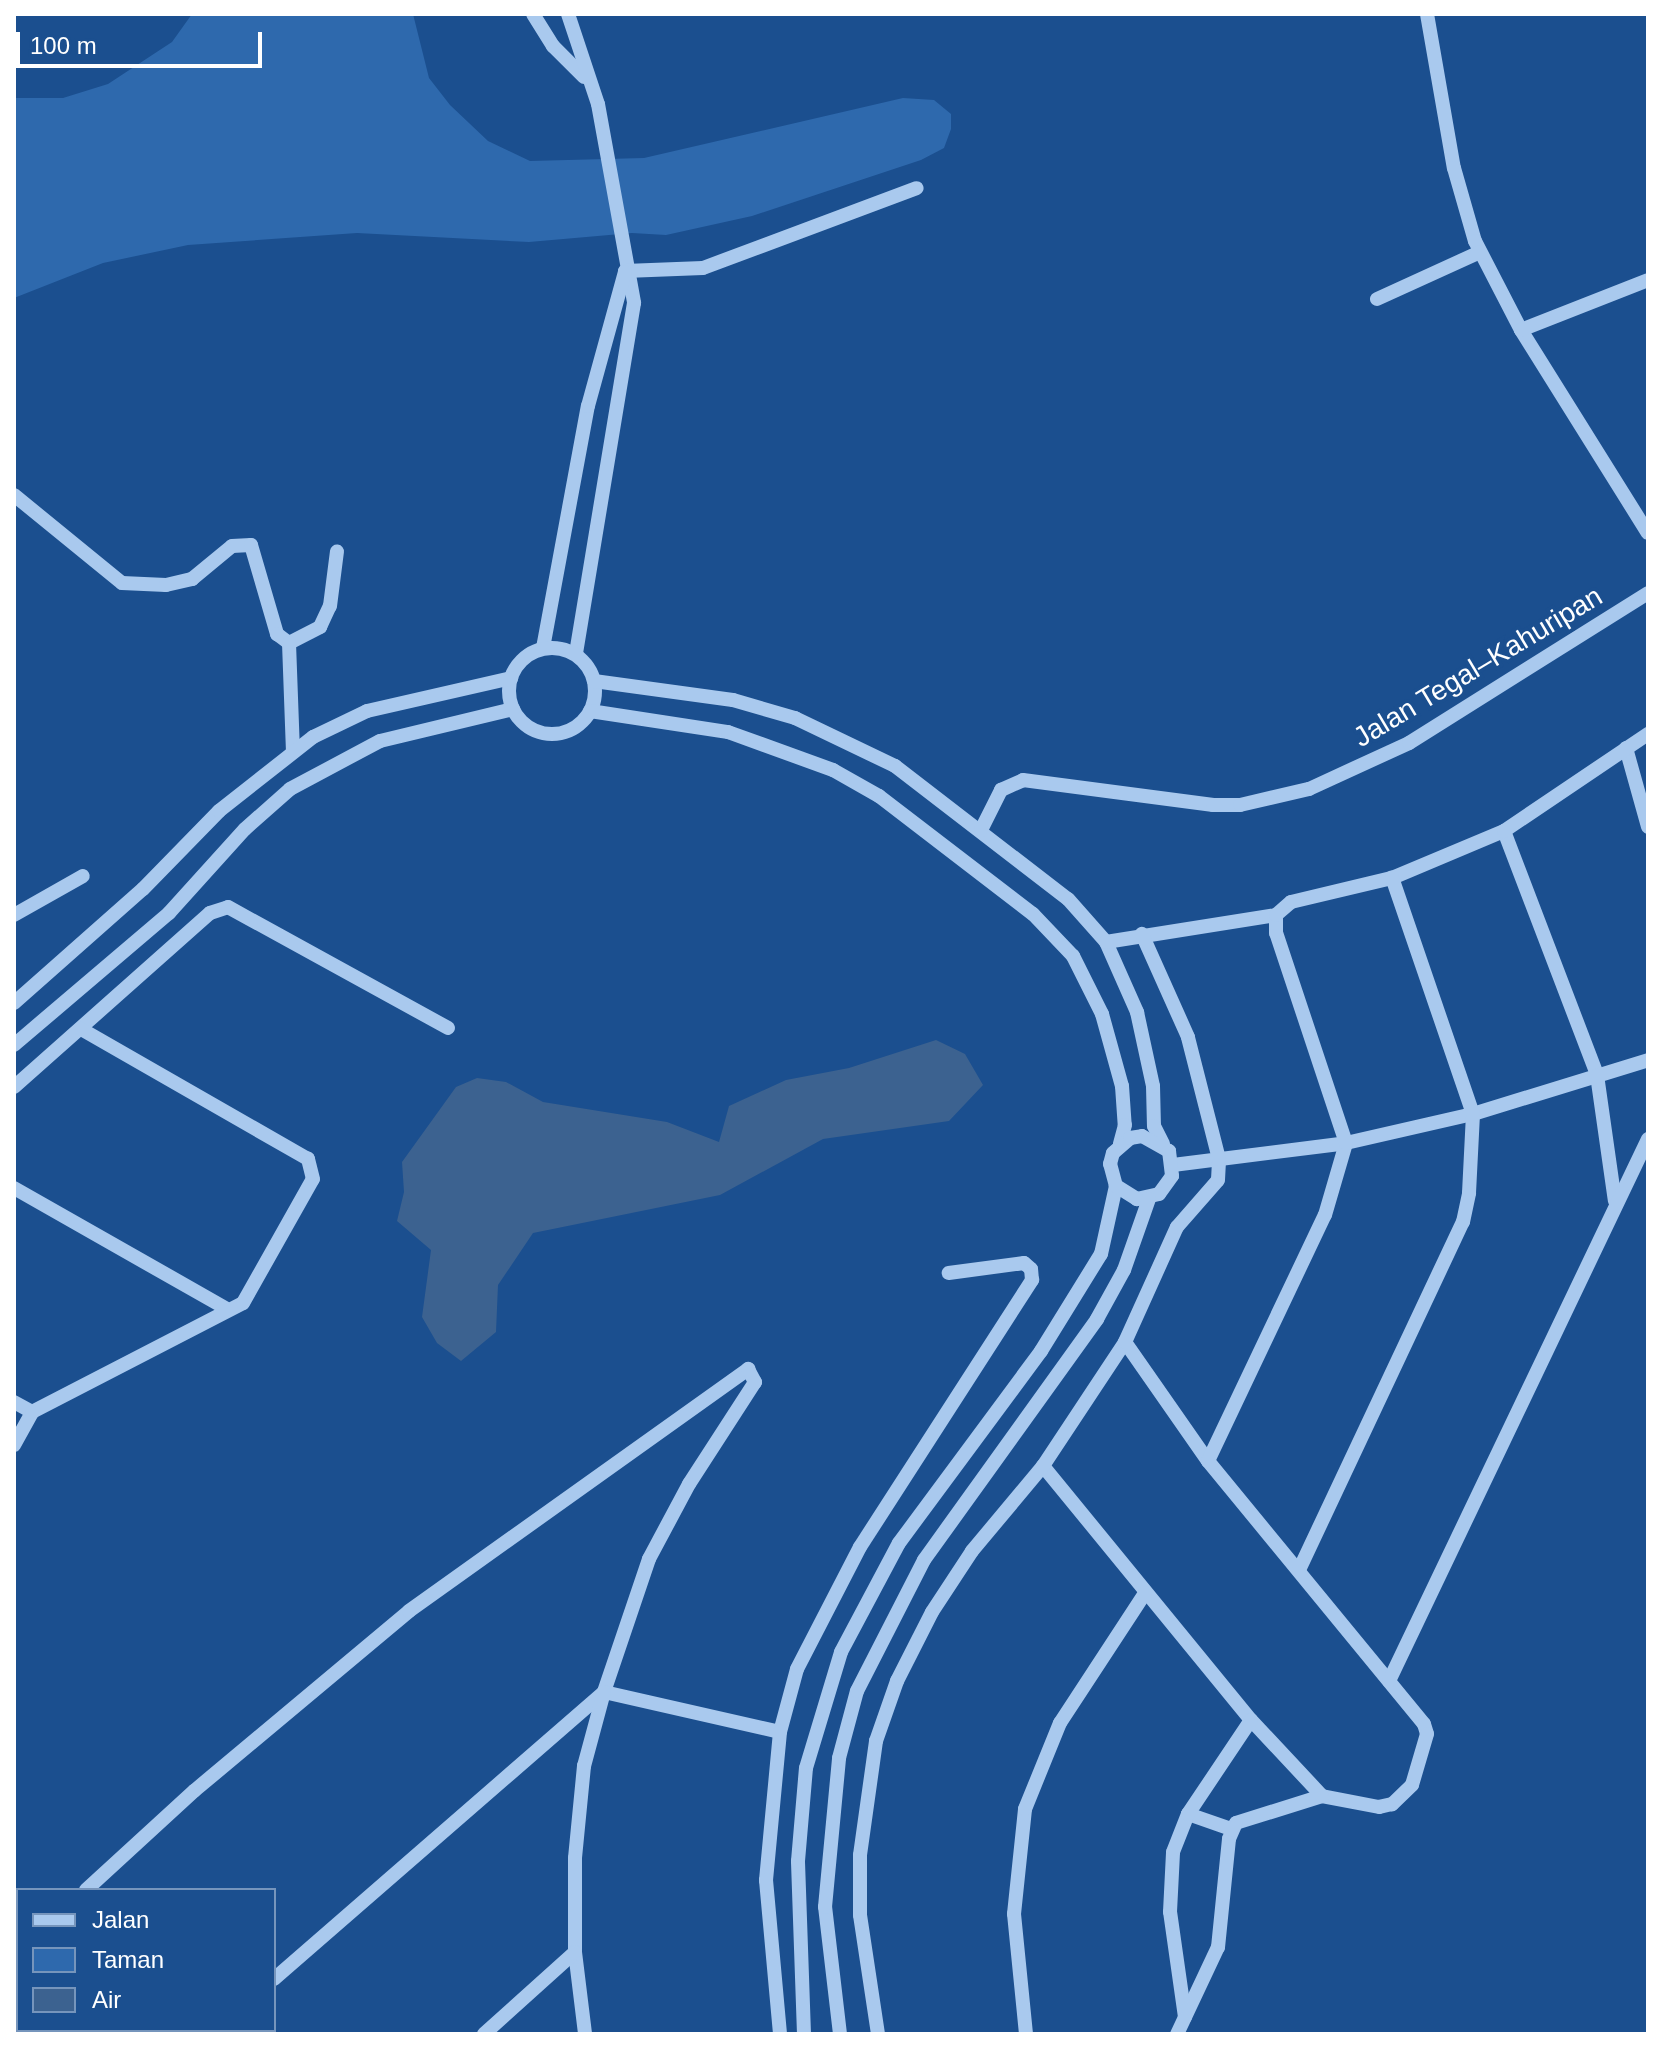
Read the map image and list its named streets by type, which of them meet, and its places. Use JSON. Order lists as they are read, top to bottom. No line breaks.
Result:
{"streets":{"street":["Jalan Tegal–Kahuripan"]},"legend":["Jalan","Taman","Air"],"scale_bar":"100 m"}
